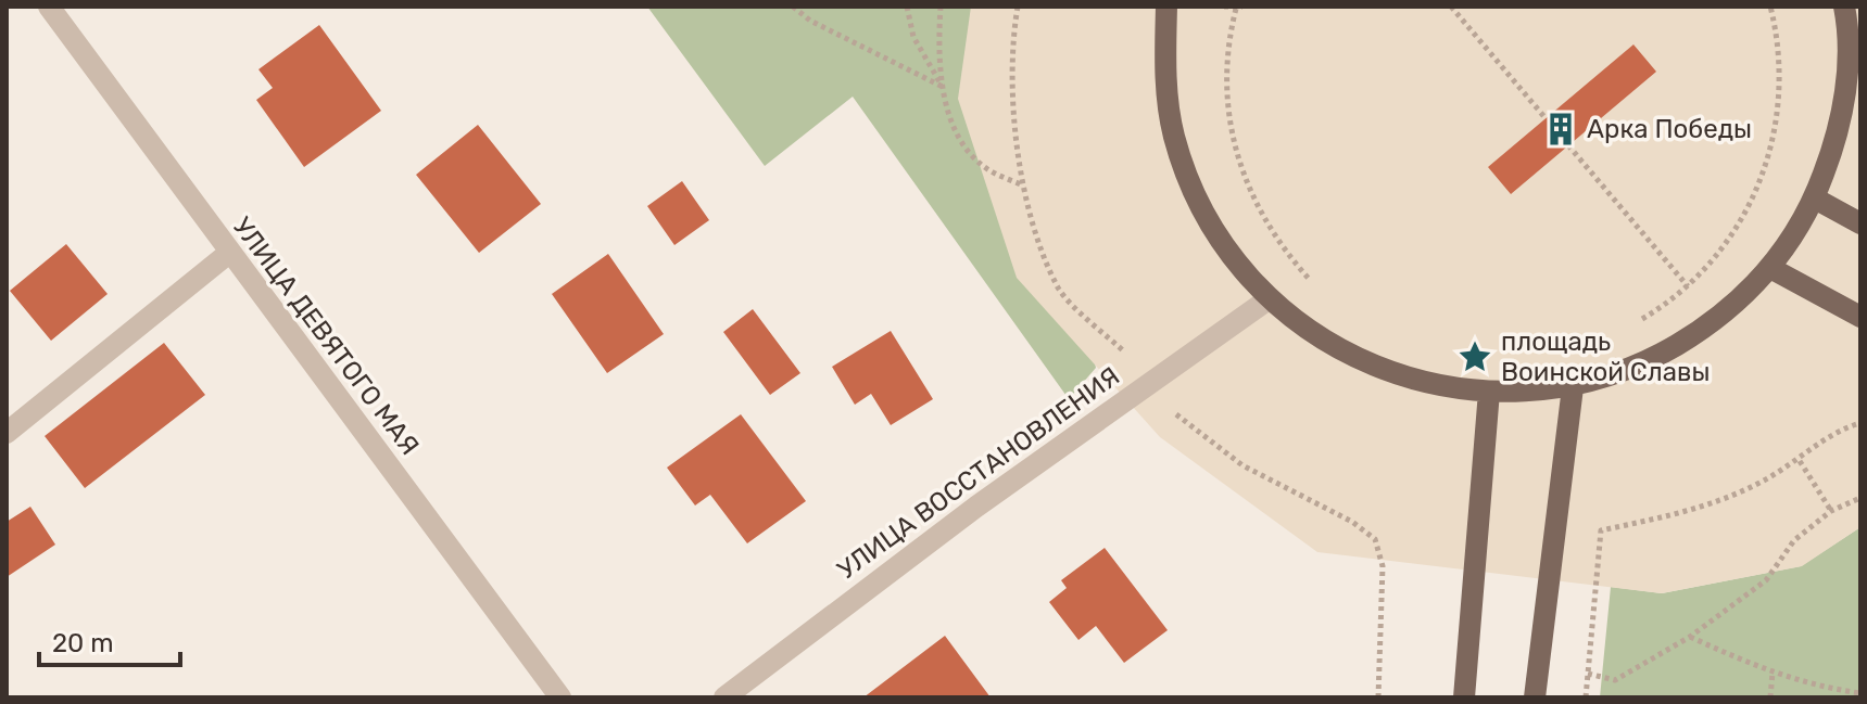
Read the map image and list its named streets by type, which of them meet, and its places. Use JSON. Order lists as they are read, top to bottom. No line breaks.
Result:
{"streets":{"street":["УЛИЦА ДЕВЯТОГО МАЯ","УЛИЦА ВОССТАНОВЛЕНИЯ"]},"places":{"building":["Арка Победы"],"place":["площадь Воинской Славы"]},"scale_bar":"20 m"}
